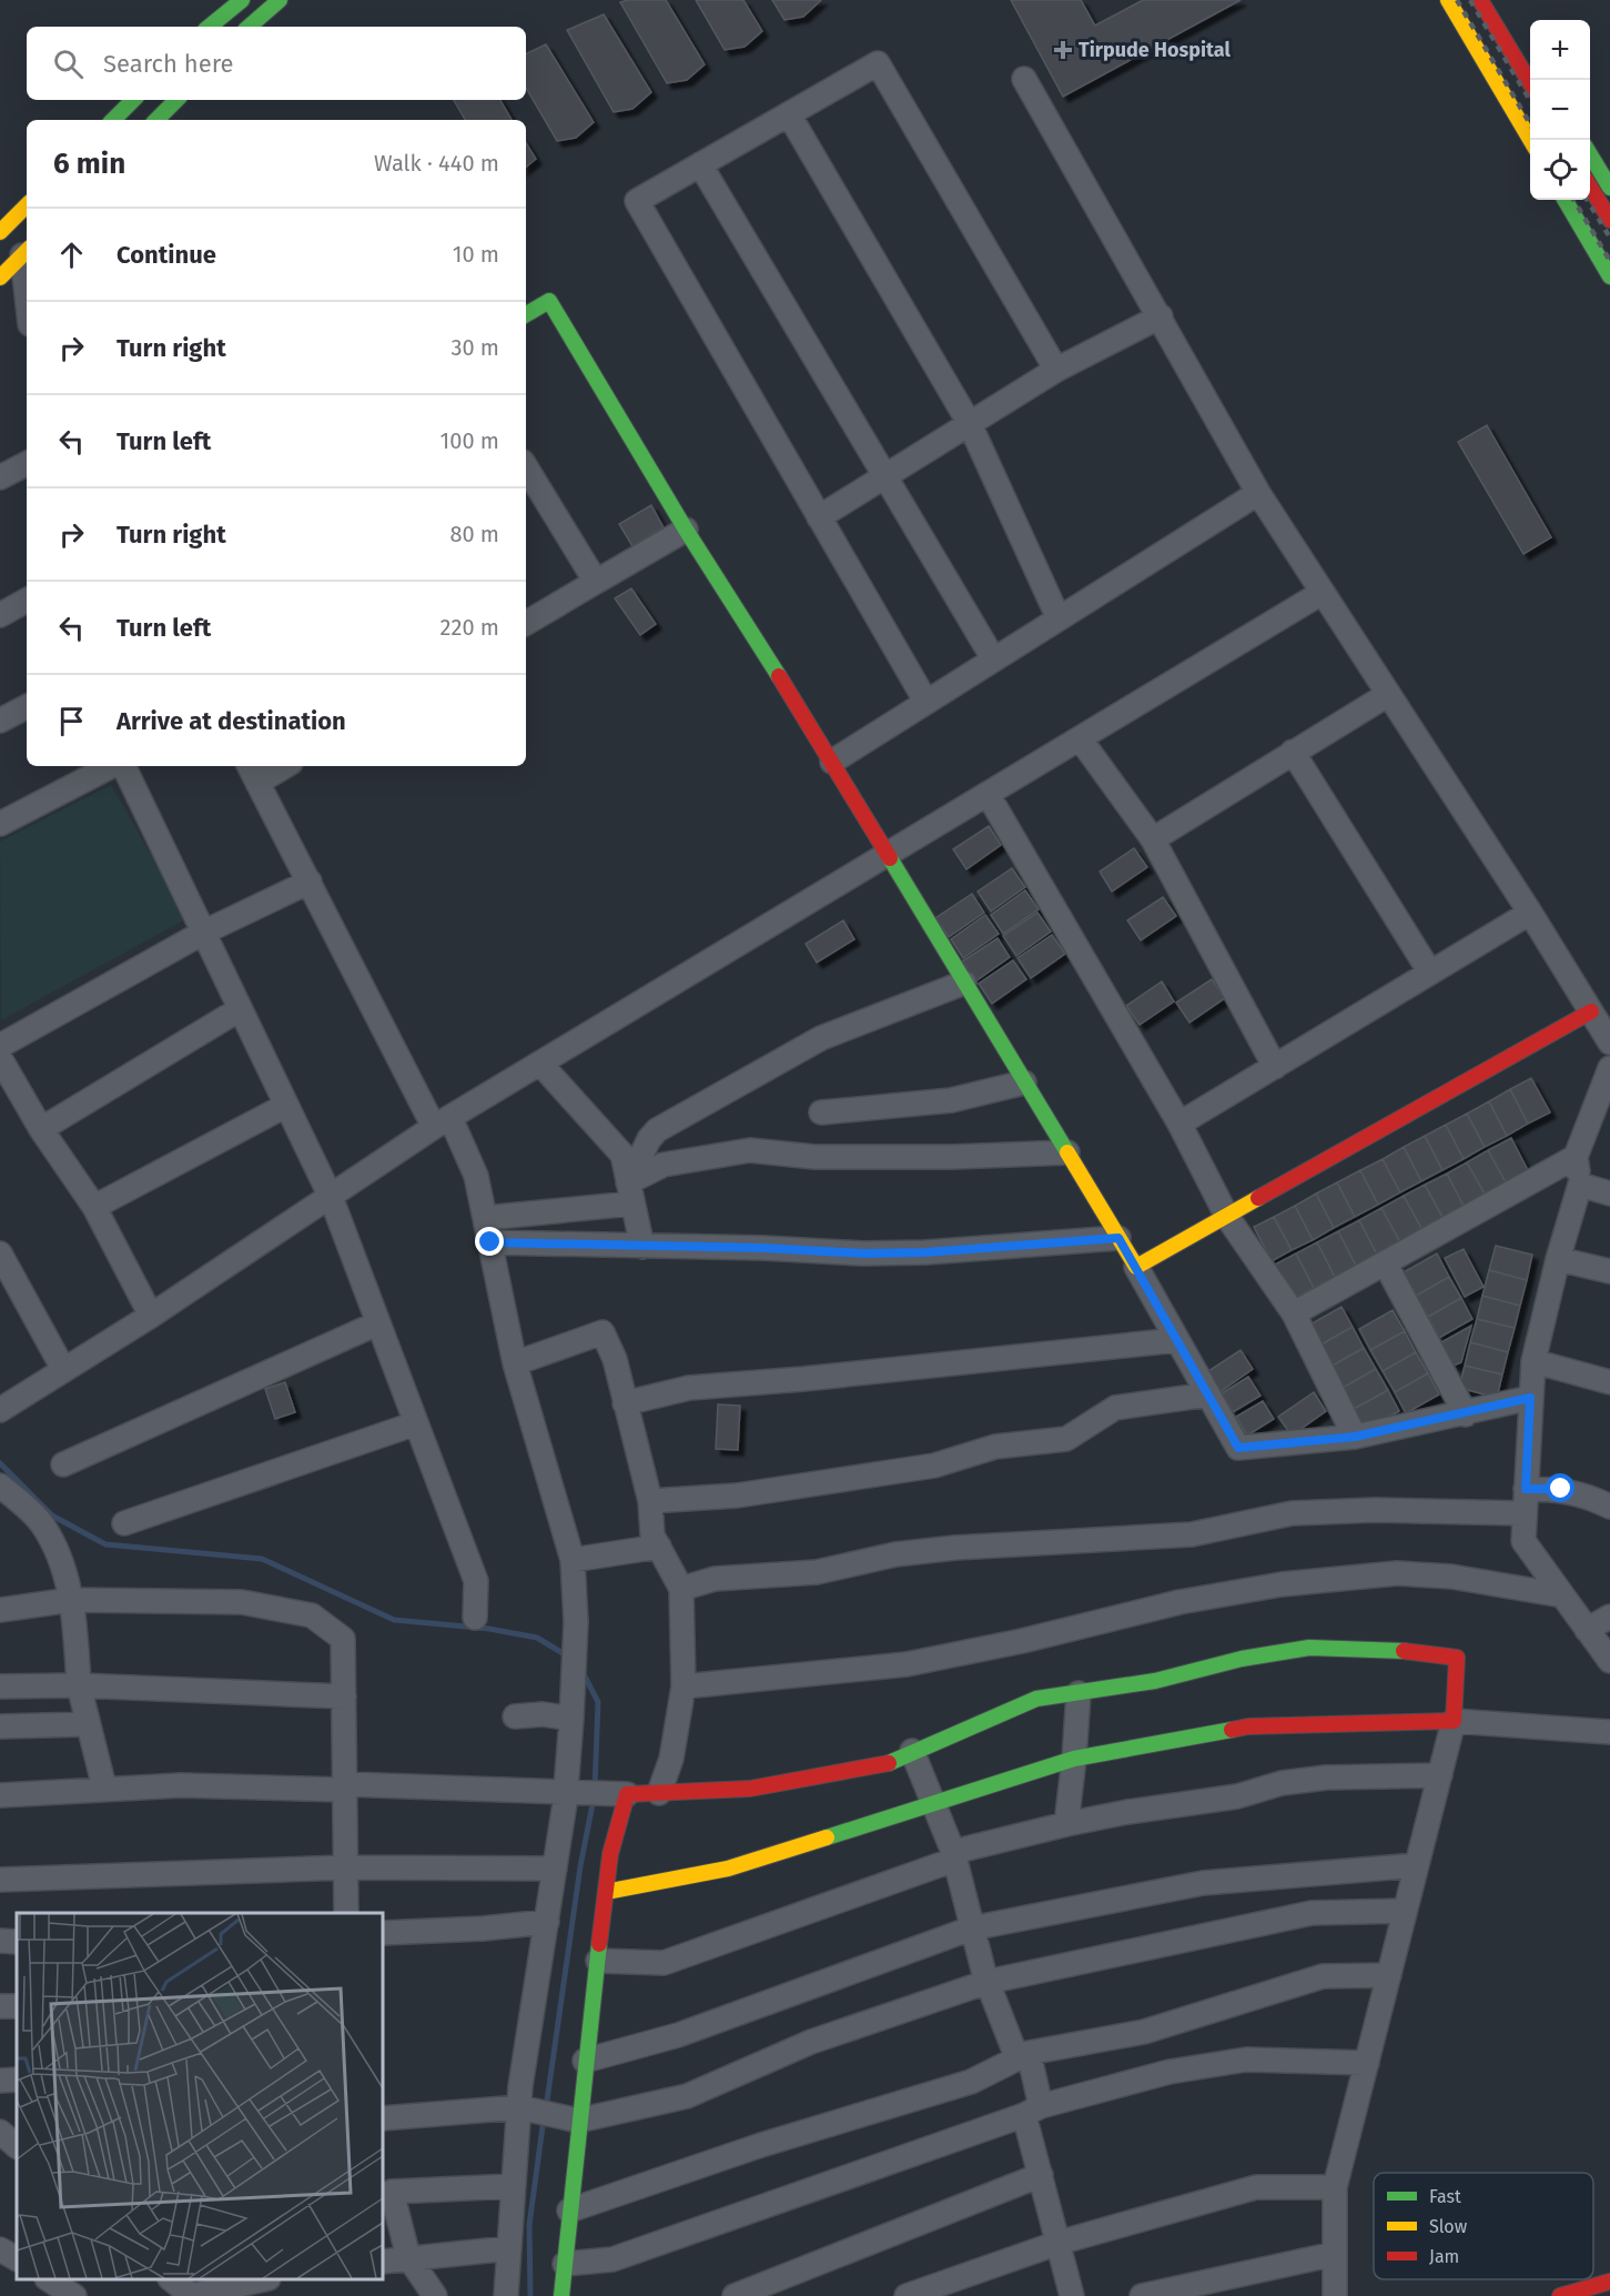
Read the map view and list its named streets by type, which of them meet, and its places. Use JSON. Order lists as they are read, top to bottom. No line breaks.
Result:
{"places":{"health":["Tirpude Hospital"]},"legend":["Fast","Slow","Jam"],"page":{"map_buttons":["+","−"],"search":"Search here","heading":["6 min","Walk · 440 m"],"list":[["Continue","10 m"],["Turn right","30 m"],["Turn left","100 m"],["Turn right","80 m"],["Turn left","220 m"],"Arrive at destination"]}}
